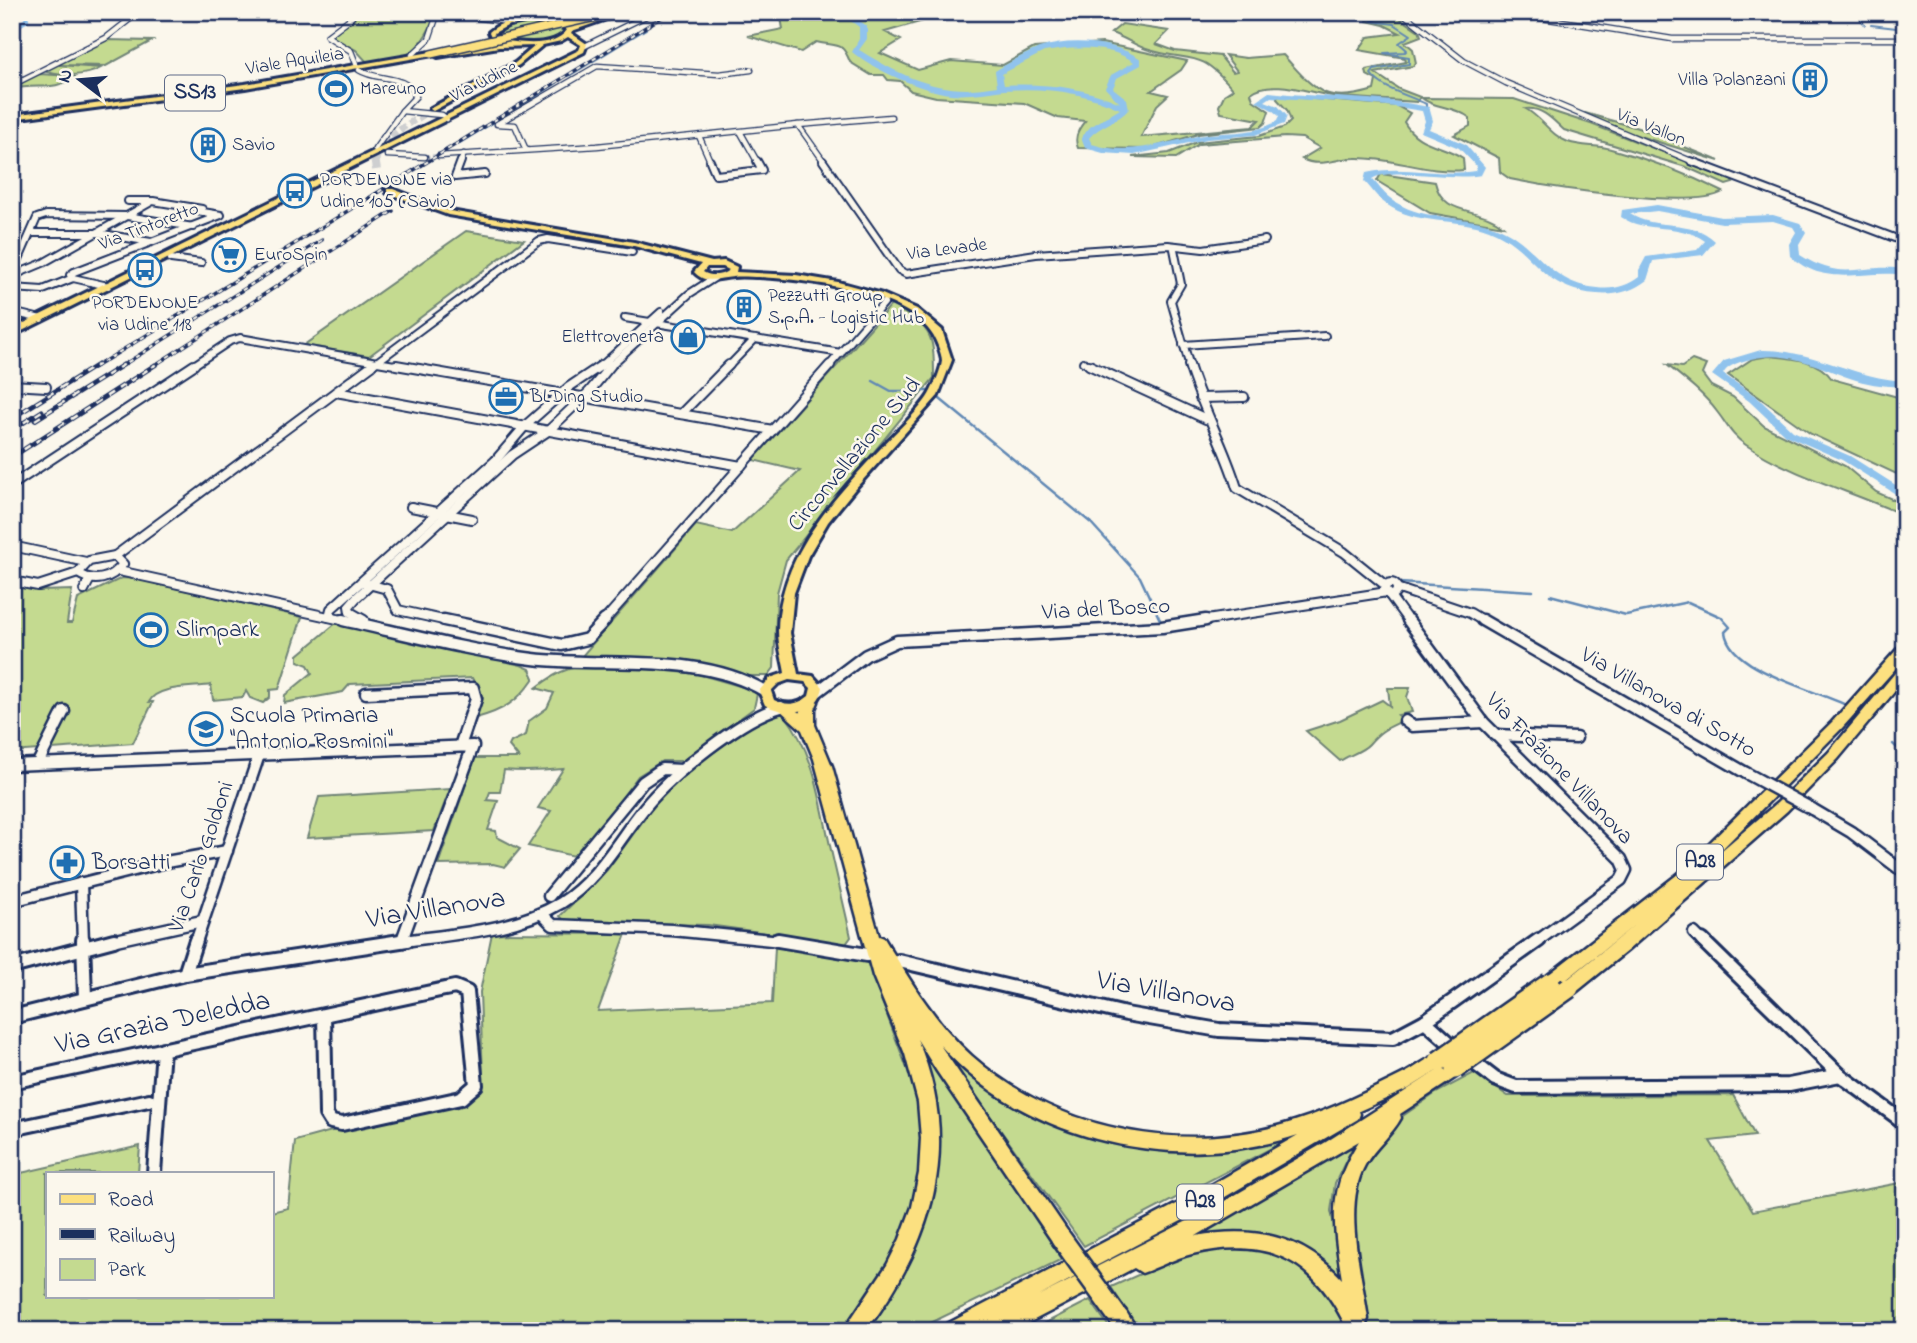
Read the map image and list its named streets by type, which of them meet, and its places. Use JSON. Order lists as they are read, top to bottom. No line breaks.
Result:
{"streets":{"highway":["A28"],"main road":["Viale Aquileia","Via Udine","SS13","Circonvallazione Sud"],"street":["Via Vallon","Via Tintoretto","Via Levade","Via del Bosco","Via Villanova di Sotto","Via Frazione Villanova","Via Carlo Goldoni","Via Villanova","Via Grazia Deledda"]},"crossings":[["Via Levade","Via Frazione Villanova"],["Via del Bosco","Via Villanova di Sotto"],["Via del Bosco","Via Frazione Villanova"],["Via Frazione Villanova","Via Villanova"],["Via Carlo Goldoni","Via Villanova"]],"places":{"building":["Villa Polanzani","Savio","Pezzutti Group S.p.A. - Logistic Hub"],"sports":["Mareuno","Slimpark"],"bus stop":["PORDENONE via Udine 105 (Savio)","PORDENONE via Udine 118"],"supermarket":["EuroSpin"],"shop":["Elettroveneta"],"office":["BLDing Studio"],"school or university":["Scuola Primaria \"Antonio Rosmini\""],"pharmacy":["Borsatti"]},"legend":["Road","Railway","Park"],"north":"left"}
